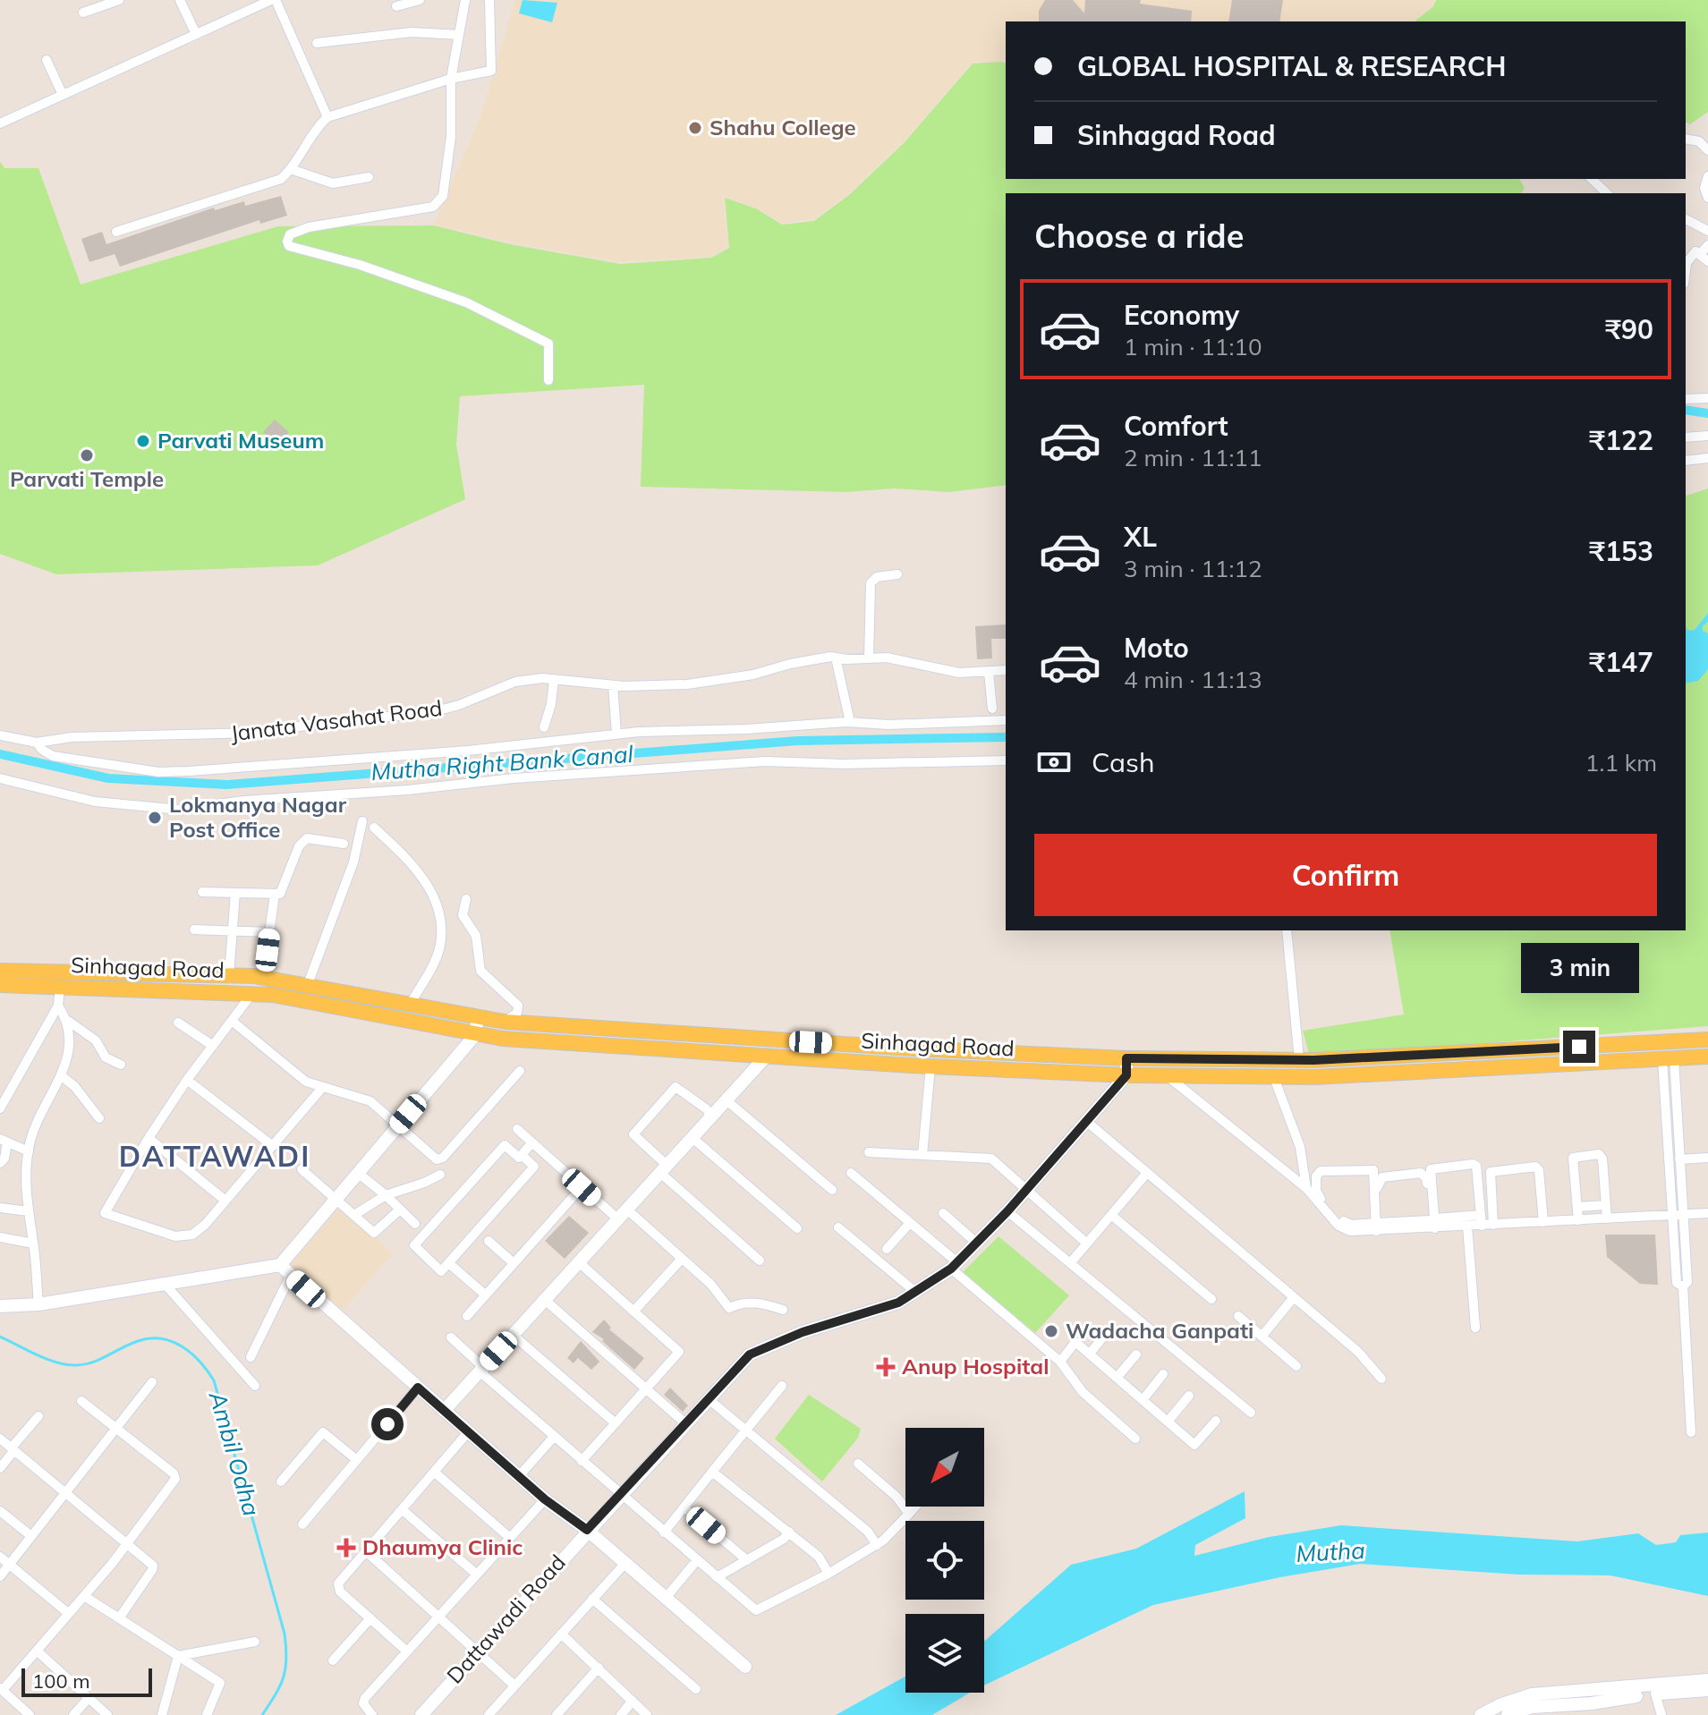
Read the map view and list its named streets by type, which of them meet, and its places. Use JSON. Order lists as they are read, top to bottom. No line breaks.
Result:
{"streets":{"main road":["Sinhagad Road"],"street":["Janata Vasahat Road","Dattawadi Road"]},"crossings":[["Sinhagad Road","Dattawadi Road"]],"districts":["DATTAWADI"],"water":["Mutha Right Bank Canal","Ambil Odha","Mutha"],"places":{"other":["Shahu College","Parvati Museum","Parvati Temple","Lokmanya Nagar Post Office","Wadacha Ganpati"],"health":["Anup Hospital","Dhaumya Clinic"]},"scale_bar":"100 m","north":"bottom left","page":{"banner":["GLOBAL HOSPITAL & RESEARCH","Sinhagad Road"],"heading":"Choose a ride","list":[{"name":"Economy","note":"1 min · 11:10","value":"₹90"},{"name":"Comfort","note":"2 min · 11:11","value":"₹122"},{"name":"XL","note":"3 min · 11:12","value":"₹153"},{"name":"Moto","note":"4 min · 11:13","value":"₹147"}],"pay":["Cash","1.1 km"],"buttons":"Confirm","bubble":"3 min","scale":"100 m"}}
